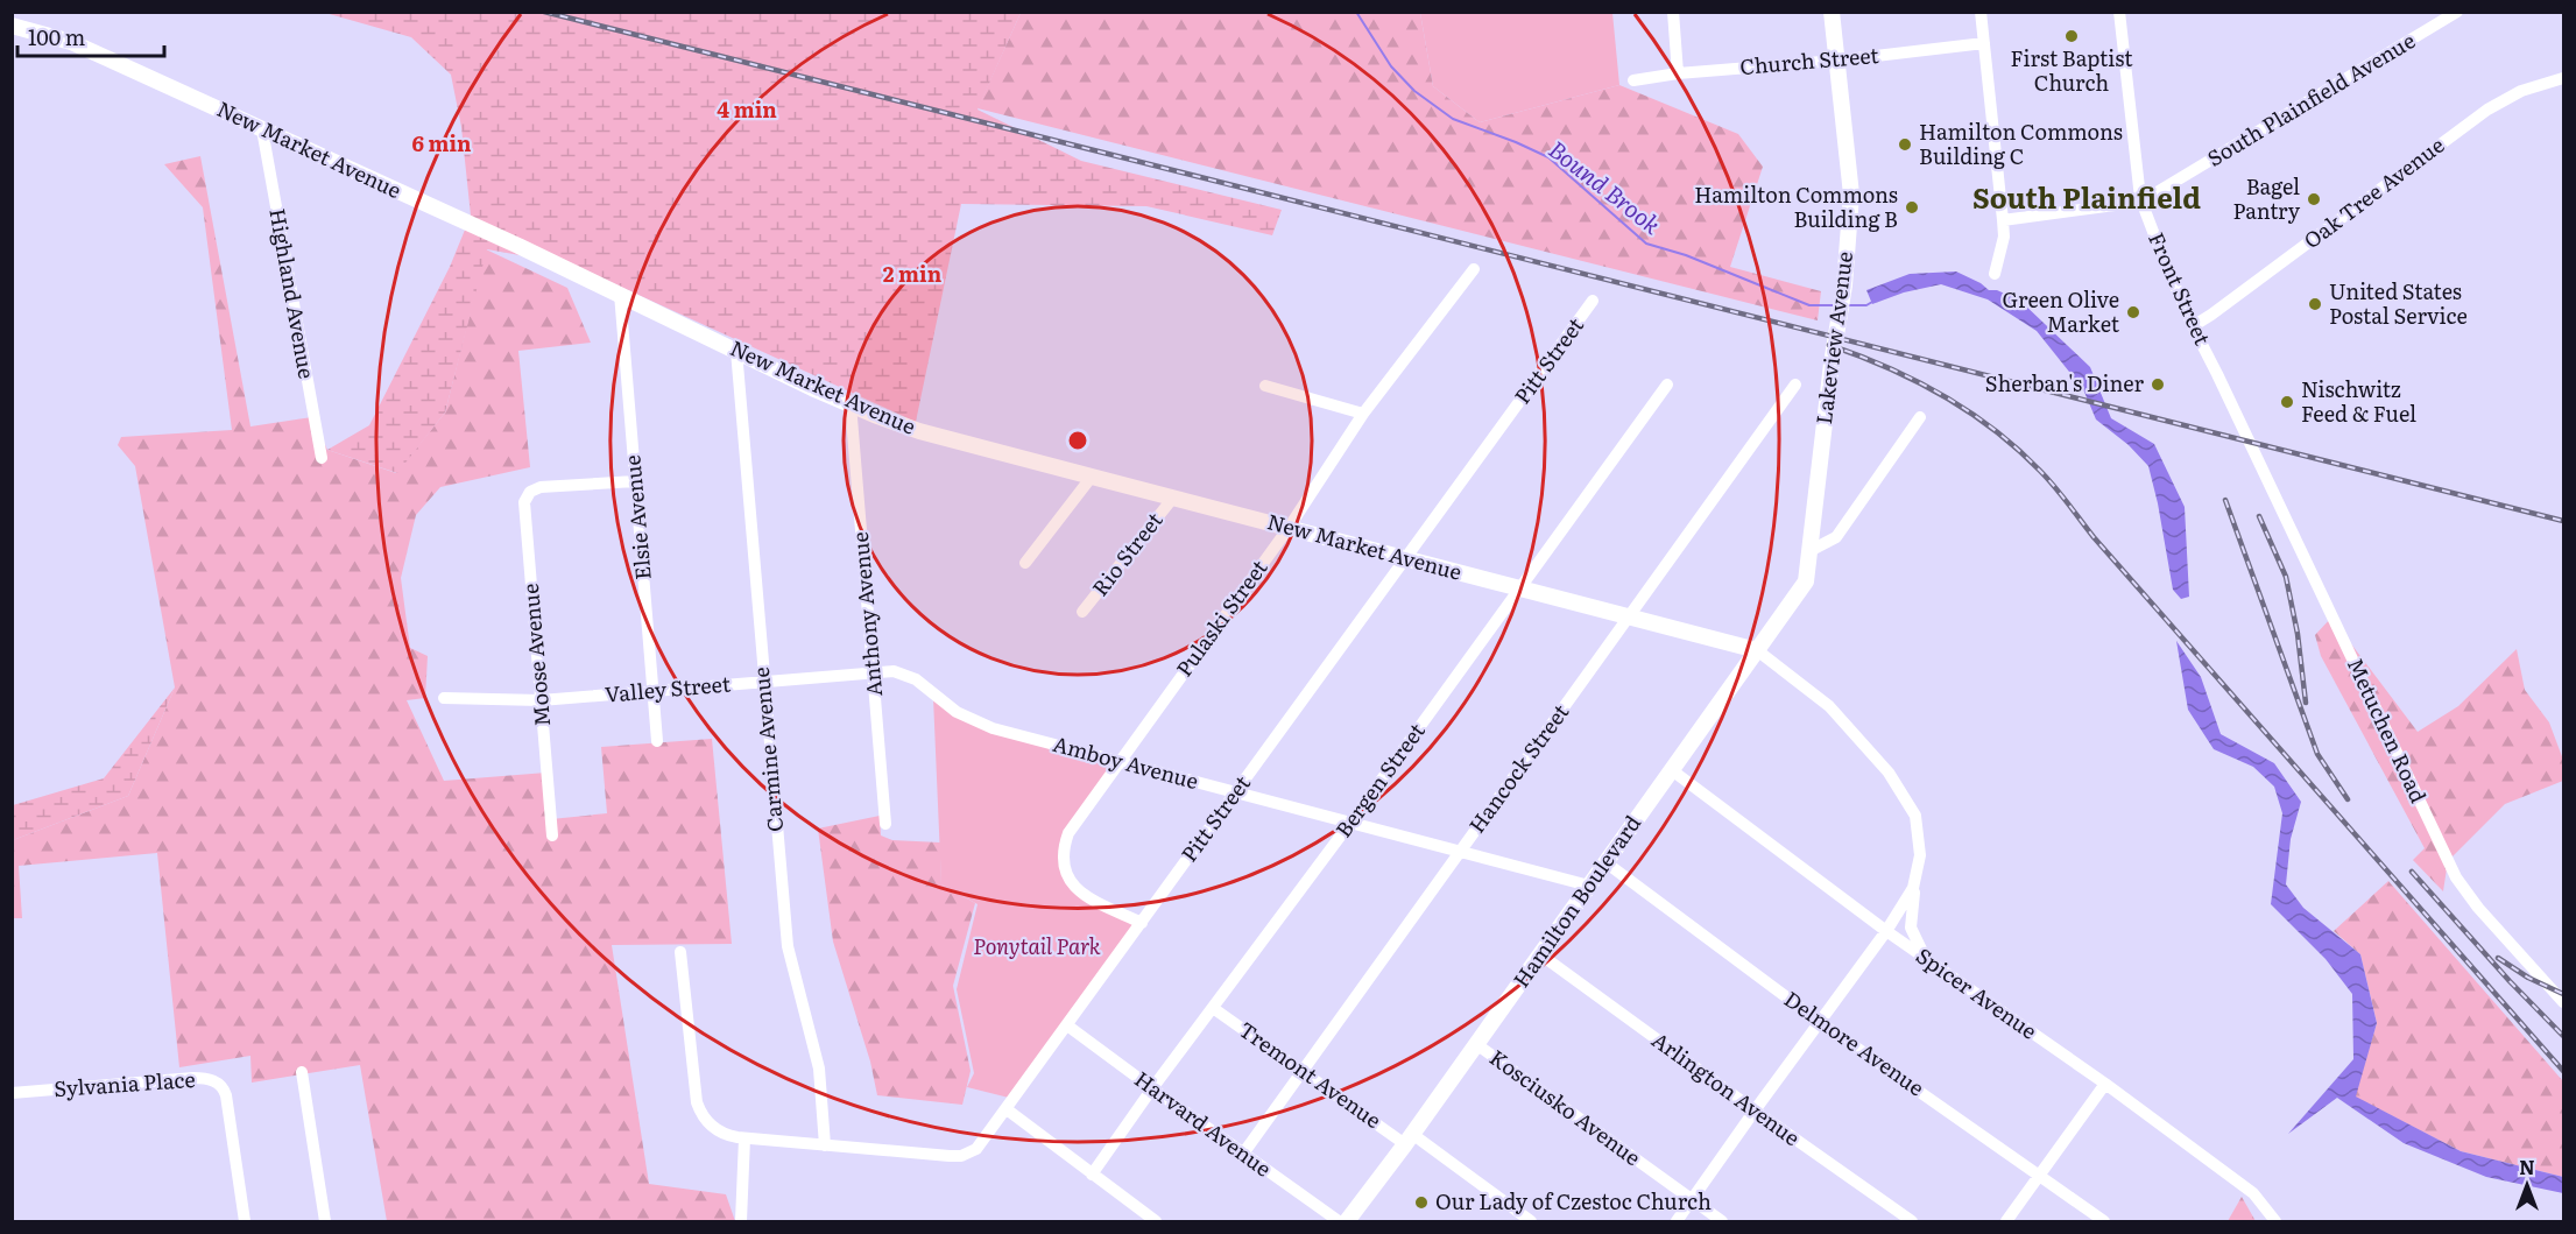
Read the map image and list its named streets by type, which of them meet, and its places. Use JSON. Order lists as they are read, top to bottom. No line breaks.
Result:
{"streets":{"main road":["New Market Avenue","Lakeview Avenue","Hamilton Boulevard"],"street":["Church Street","South Plainfield Avenue","Oak Tree Avenue","Front Street","Highland Avenue","Pitt Street","Elsie Avenue","Rio Street","Anthony Avenue","Pulaski Street","Moose Avenue","Valley Street","Metuchen Road","Carmine Avenue","Amboy Avenue","Hancock Street","Bergen Street","Spicer Avenue","Delmore Avenue","Tremont Avenue","Sylvania Place","Arlington Avenue","Kosciusko Avenue","Harvard Avenue"]},"crossings":[["Church Street","Lakeview Avenue"],["South Plainfield Avenue","Front Street"],["New Market Avenue","Highland Avenue"],["New Market Avenue","Pitt Street"],["New Market Avenue","Elsie Avenue"],["New Market Avenue","Rio Street"],["New Market Avenue","Anthony Avenue"],["New Market Avenue","Pulaski Street"],["New Market Avenue","Carmine Avenue"],["New Market Avenue","Hancock Street"],["New Market Avenue","Bergen Street"],["New Market Avenue","Hamilton Boulevard"],["Oak Tree Avenue","Front Street"],["Front Street","Metuchen Road"],["Lakeview Avenue","Hamilton Boulevard"],["Pitt Street","Pulaski Street"],["Pitt Street","Carmine Avenue"],["Pitt Street","Amboy Avenue"],["Pitt Street","Harvard Avenue"],["Elsie Avenue","Moose Avenue"],["Elsie Avenue","Valley Street"],["Anthony Avenue","Valley Street"],["Pulaski Street","Amboy Avenue"],["Moose Avenue","Valley Street"],["Valley Street","Carmine Avenue"],["Valley Street","Amboy Avenue"],["Amboy Avenue","Hancock Street"],["Amboy Avenue","Bergen Street"],["Amboy Avenue","Hamilton Boulevard"],["Hancock Street","Tremont Avenue"],["Hancock Street","Harvard Avenue"],["Bergen Street","Tremont Avenue"],["Bergen Street","Harvard Avenue"],["Hamilton Boulevard","Spicer Avenue"],["Hamilton Boulevard","Delmore Avenue"],["Hamilton Boulevard","Tremont Avenue"],["Hamilton Boulevard","Arlington Avenue"],["Hamilton Boulevard","Kosciusko Avenue"]],"districts":["South Plainfield"],"water":["Bound Brook"],"parks":["Ponytail Park"],"places":["First Baptist Church","Hamilton Commons Building C","Bagel Pantry","Hamilton Commons Building B","United States Postal Service","Green Olive Market","Sherban's Diner","Nischwitz Feed & Fuel","Our Lady of Czestoc Church"],"scale_bar":"100 m","north":"top","rings":["4 min","6 min","2 min"]}
